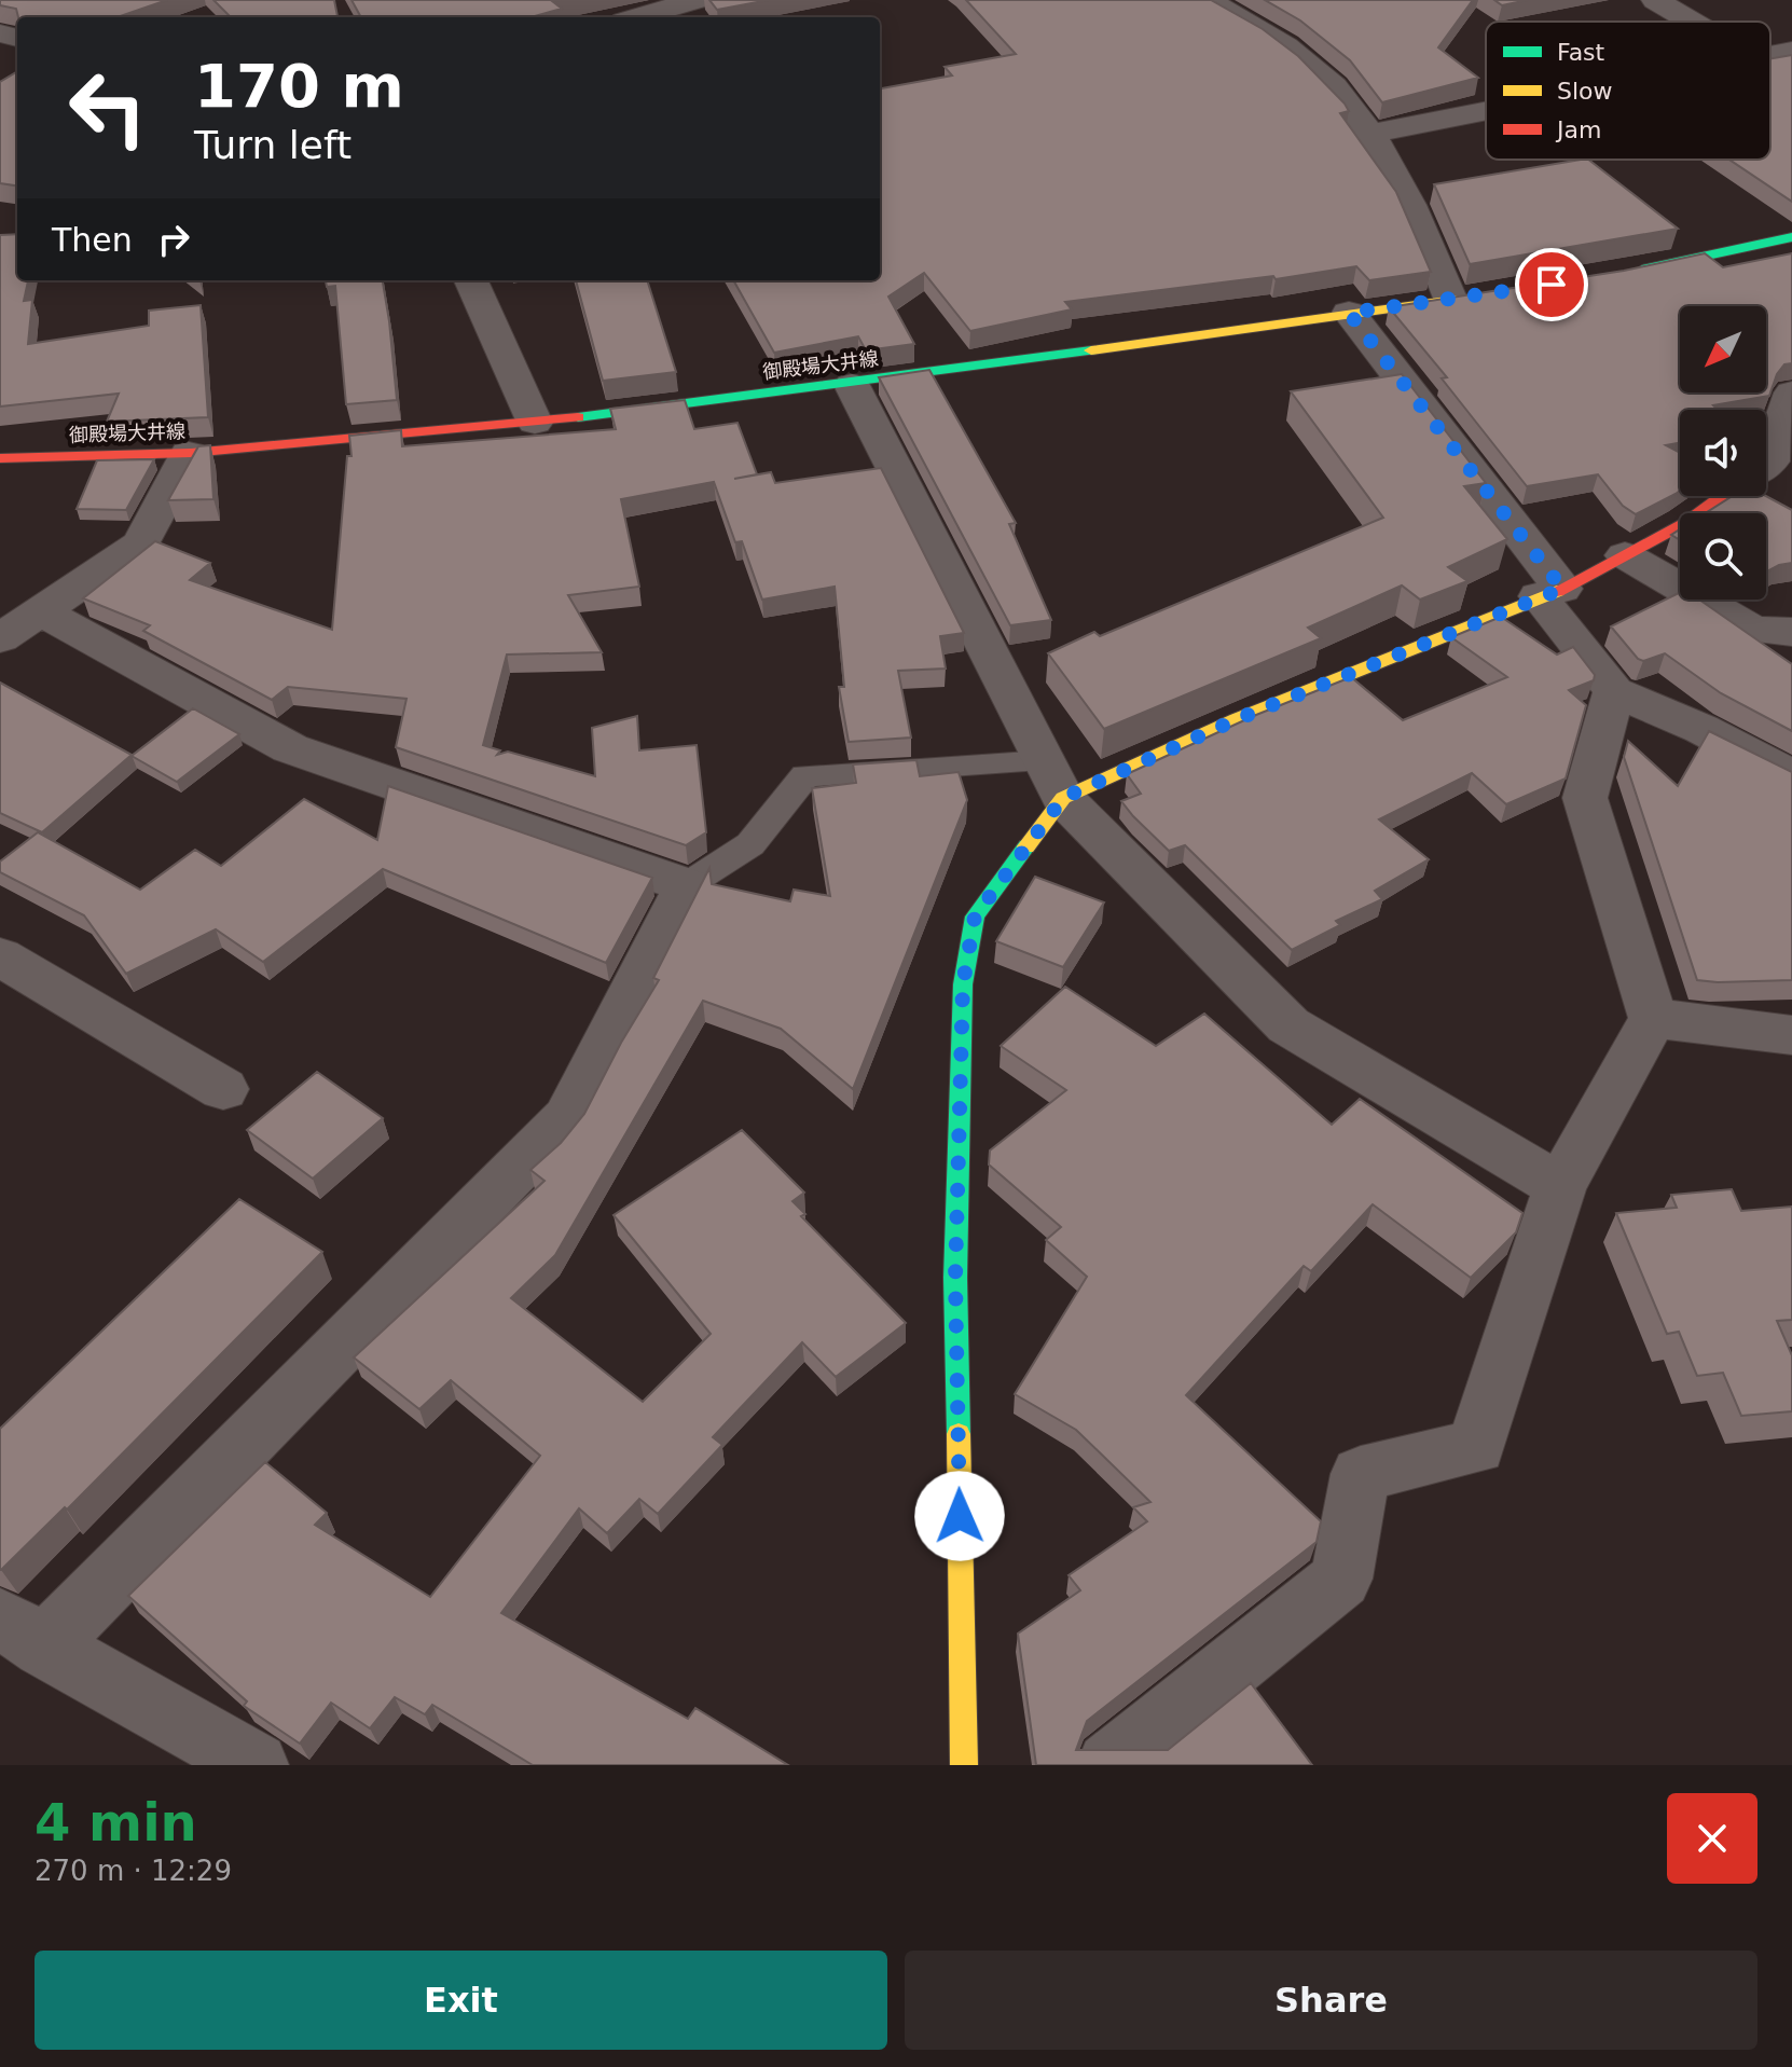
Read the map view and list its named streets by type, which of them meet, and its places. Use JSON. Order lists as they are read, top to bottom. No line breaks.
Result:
{"streets":{"main road":["御殿場大井線"]},"legend":["Fast","Slow","Jam"],"north":"bottom left","page":{"turn":["170 m","Turn left"],"then":"Then","heading":["4 min","270 m · 12:29"],"buttons":["Exit","Share"]}}
